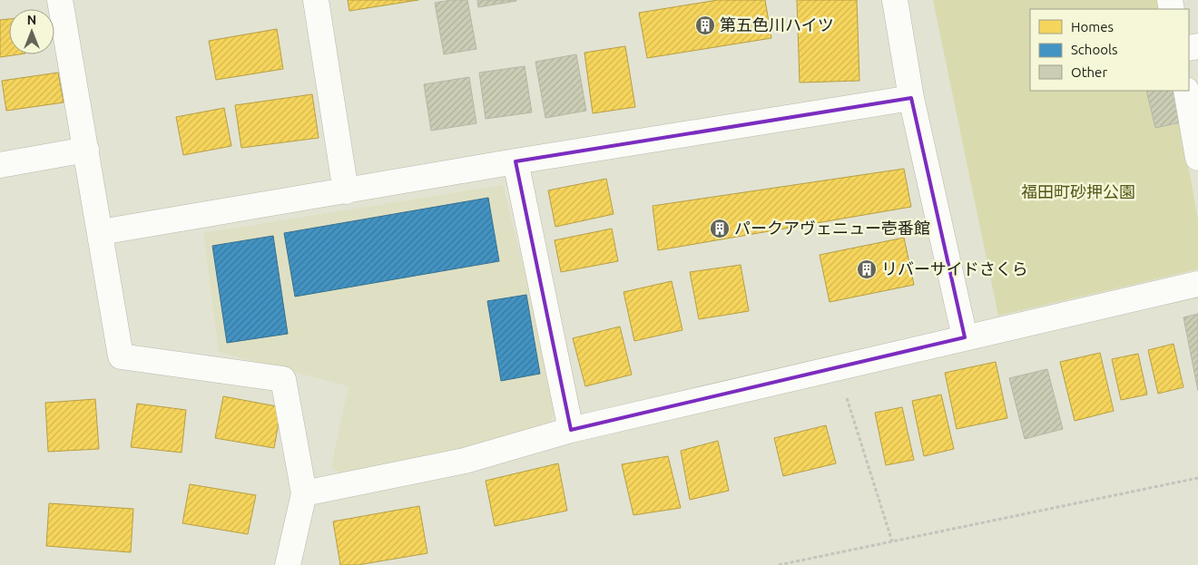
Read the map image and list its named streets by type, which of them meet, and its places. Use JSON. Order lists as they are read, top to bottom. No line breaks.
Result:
{"parks":["福田町砂押公園"],"places":{"building":["第五色川ハイツ","パークアヴェニュー壱番館","リバーサイドさくら"]},"legend":["Homes","Schools","Other"],"north":"top"}
